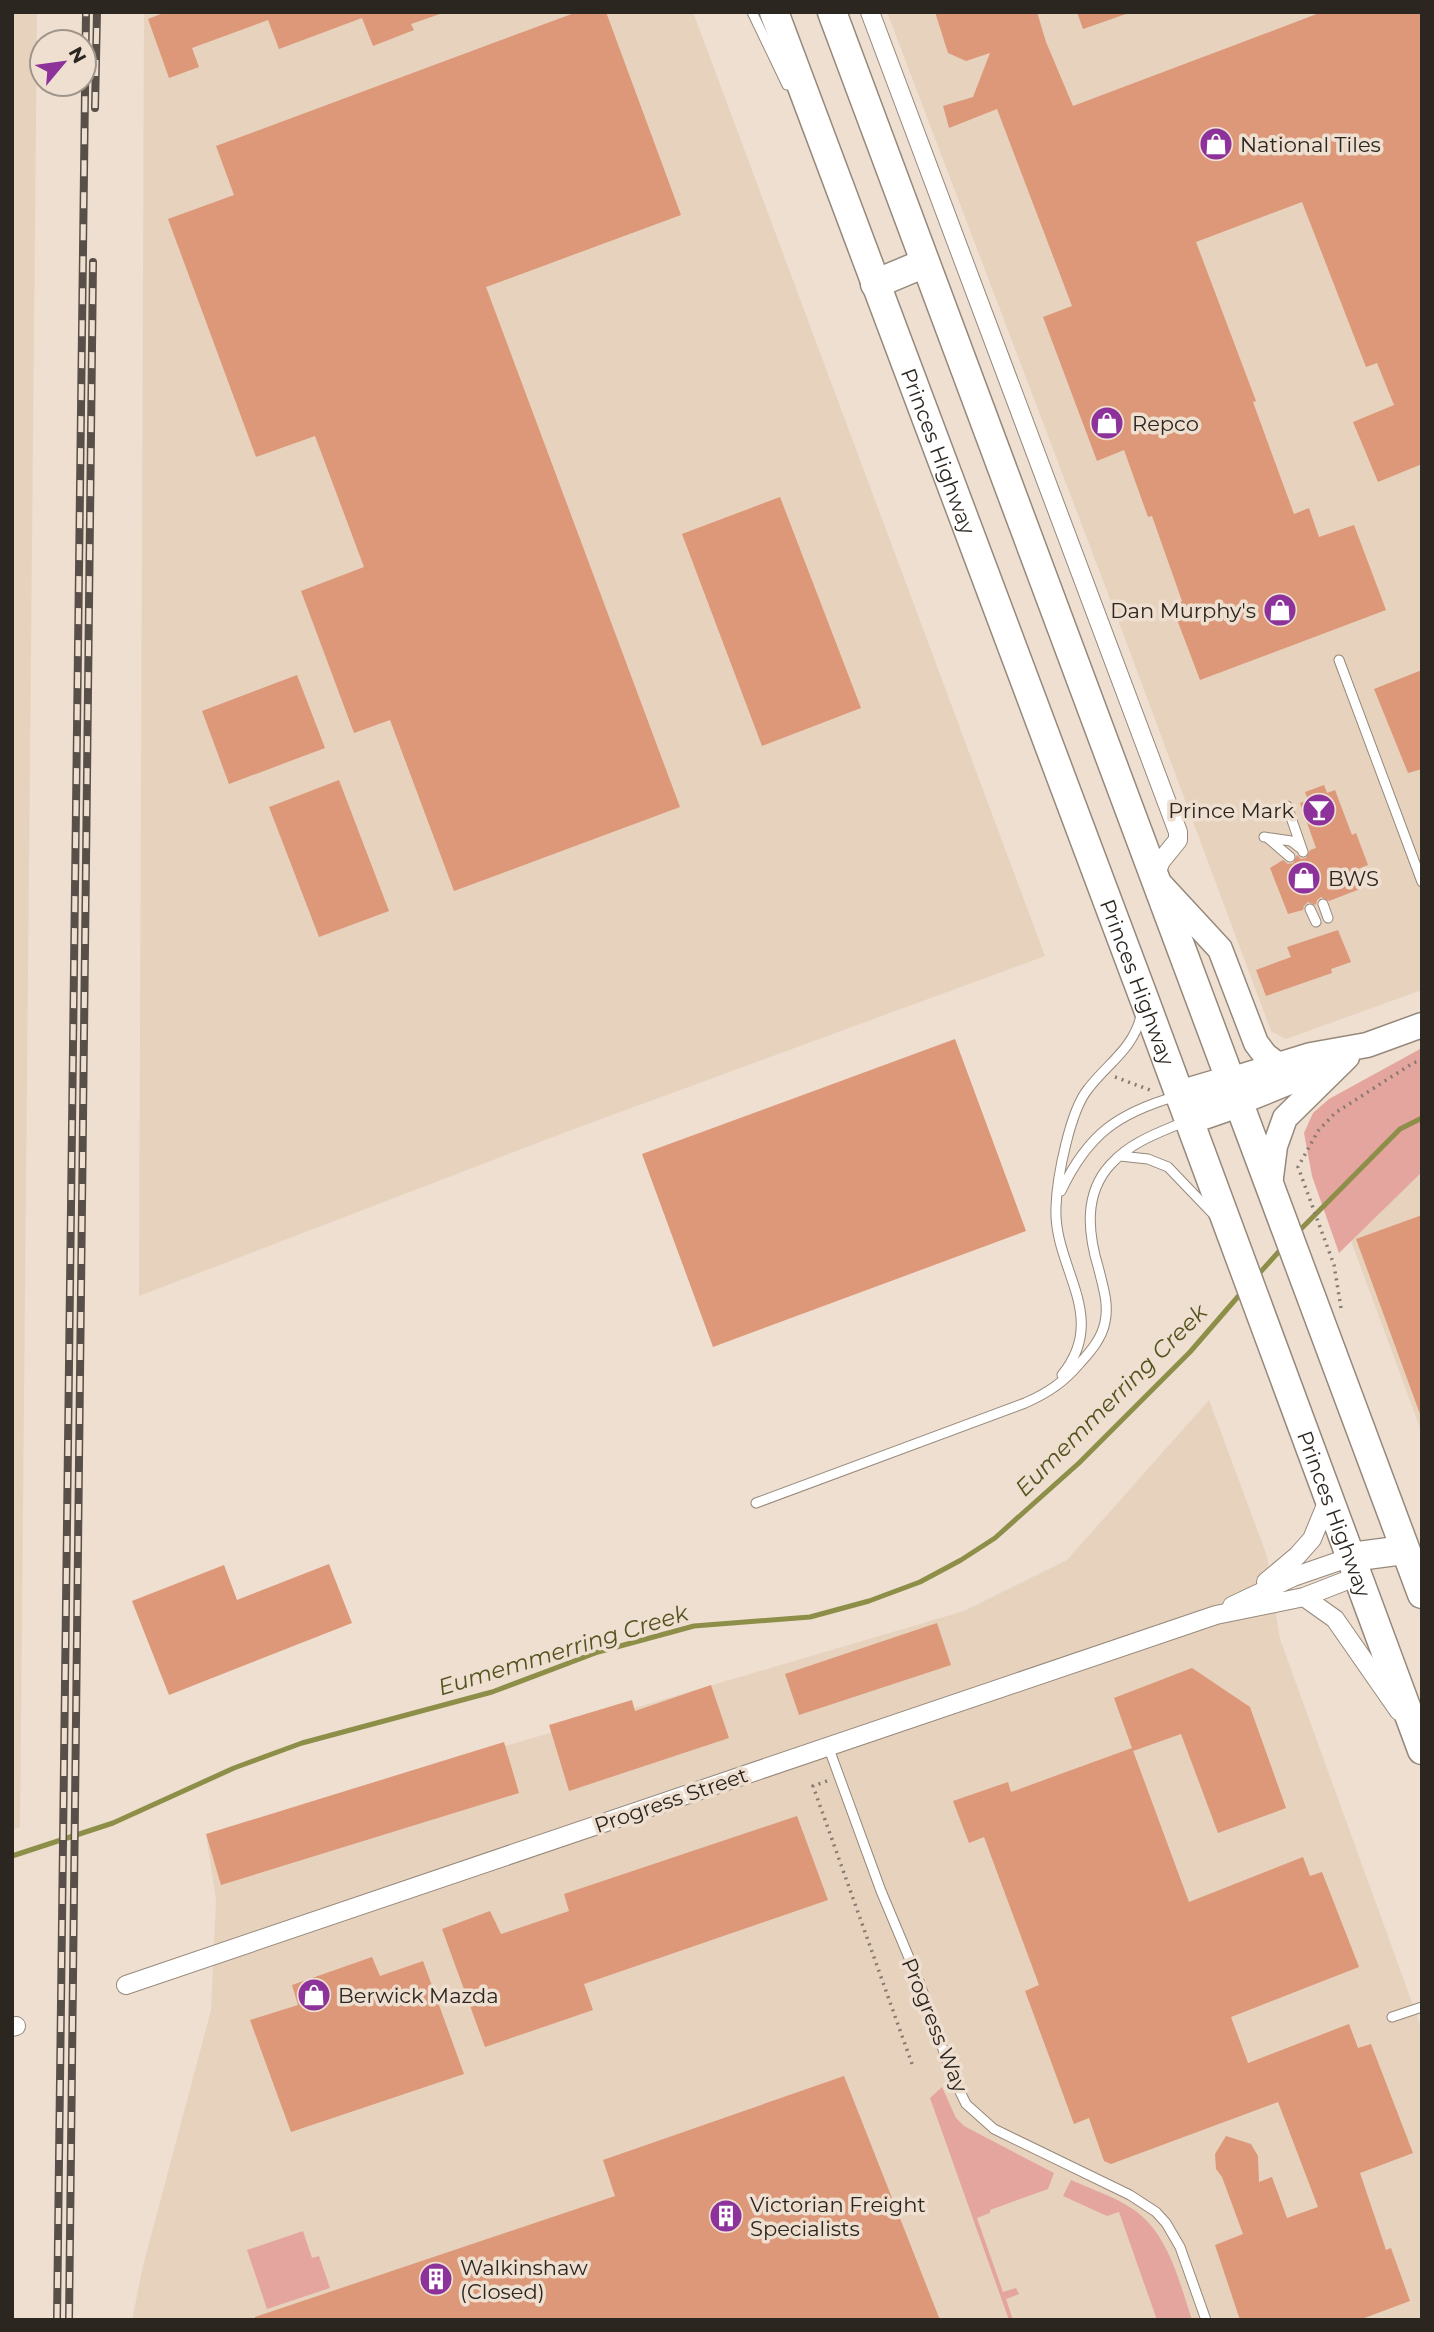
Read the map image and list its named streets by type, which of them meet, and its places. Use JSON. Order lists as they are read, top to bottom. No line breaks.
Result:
{"streets":{"highway":["Princes Highway"],"street":["Progress Street"],"lane":["Progress Way"]},"crossings":[["Princes Highway","Progress Street"],["Progress Street","Progress Way"]],"water":["Eumemmerring Creek"],"places":{"shop":["National Tiles","Repco","Dan Murphy's","BWS","Berwick Mazda"],"bar":["Prince Mark"],"building":["Victorian Freight Specialists","Walkinshaw (Closed)"]},"north":"top right"}
